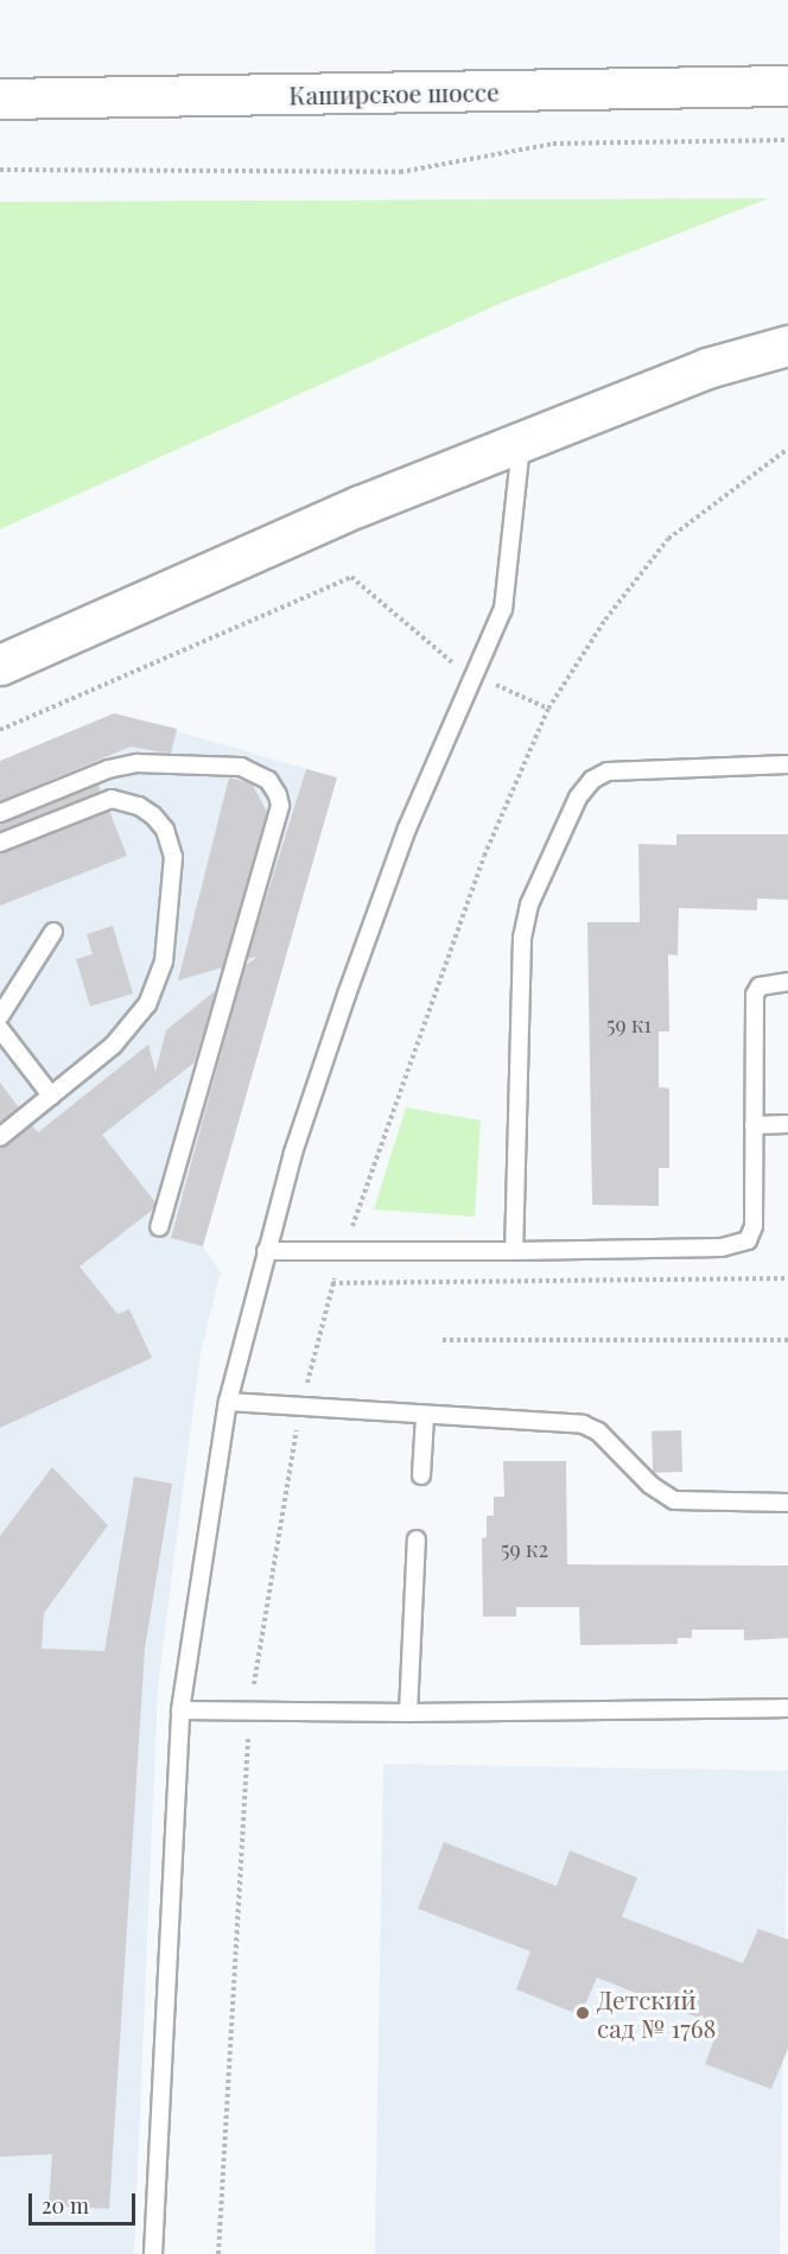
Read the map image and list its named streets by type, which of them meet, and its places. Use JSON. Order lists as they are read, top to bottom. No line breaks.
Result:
{"streets":{"main road":["Каширское шоссе"]},"places":["Детский сад № 1768"],"house_numbers":["59 к1","59 к2"],"scale_bar":"20 m"}
